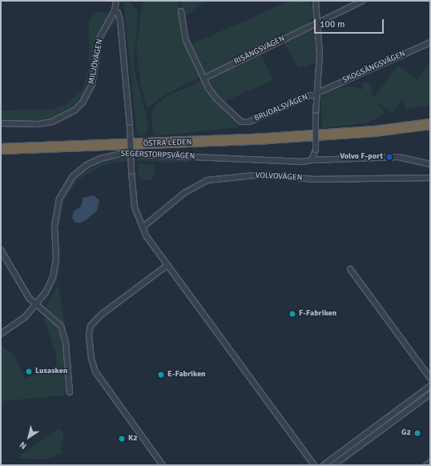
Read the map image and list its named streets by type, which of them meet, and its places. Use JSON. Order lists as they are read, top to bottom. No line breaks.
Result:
{"streets":{"highway":["ÖSTRA LEDEN"],"street":["RISÄNGSVÄGEN","MILJÖVÄGEN","SKOGSÄNGSVÄGEN","BRUDALSVÄGEN","SEGERSTORPSVÄGEN","VOLVOVÄGEN"]},"crossings":[["RISÄNGSVÄGEN","BRUDALSVÄGEN"],["SKOGSÄNGSVÄGEN","BRUDALSVÄGEN"]],"places":["Volvo F-port","F-Fabriken","Lusasken","E-Fabriken","G2","K2"],"scale_bar":"100 m","north":"bottom left"}
